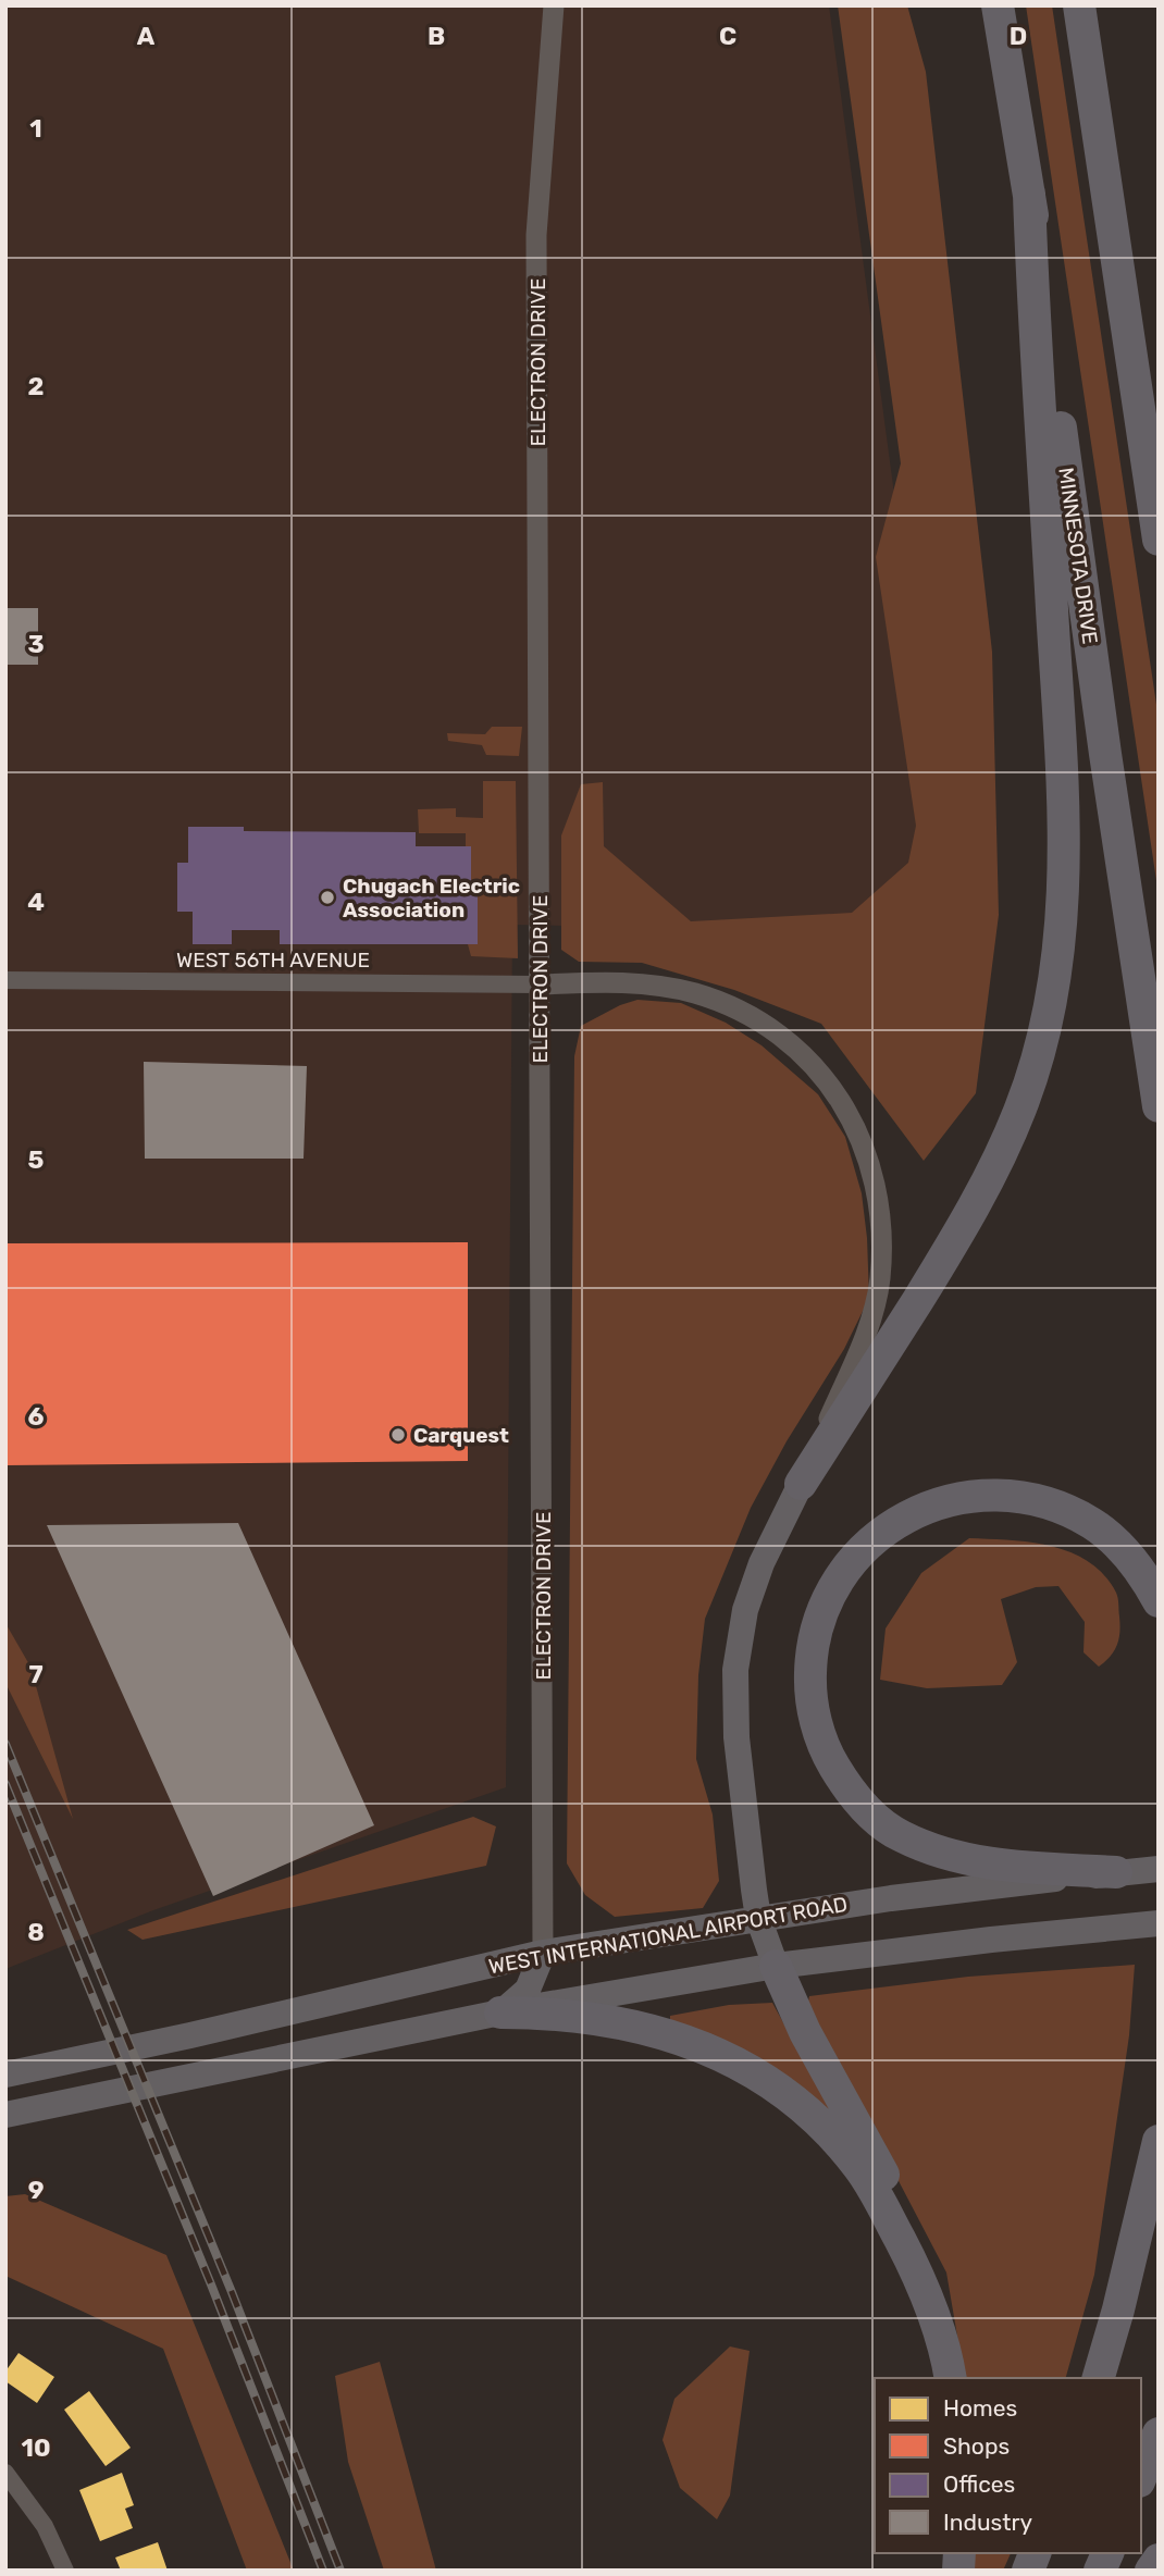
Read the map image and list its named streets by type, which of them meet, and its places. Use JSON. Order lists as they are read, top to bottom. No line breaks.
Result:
{"streets":{"highway":["MINNESOTA DRIVE"],"main road":["WEST INTERNATIONAL AIRPORT ROAD"],"street":["ELECTRON DRIVE","WEST 56TH AVENUE"]},"crossings":[["ELECTRON DRIVE","WEST 56TH AVENUE"],["ELECTRON DRIVE","WEST INTERNATIONAL AIRPORT ROAD"]],"places":["Chugach Electric Association","Carquest"],"legend":["Homes","Shops","Offices","Industry"],"grid":{"columns":["A","B","C","D"],"rows":["1","2","3","4","5","6","7","8","9","10"]}}
